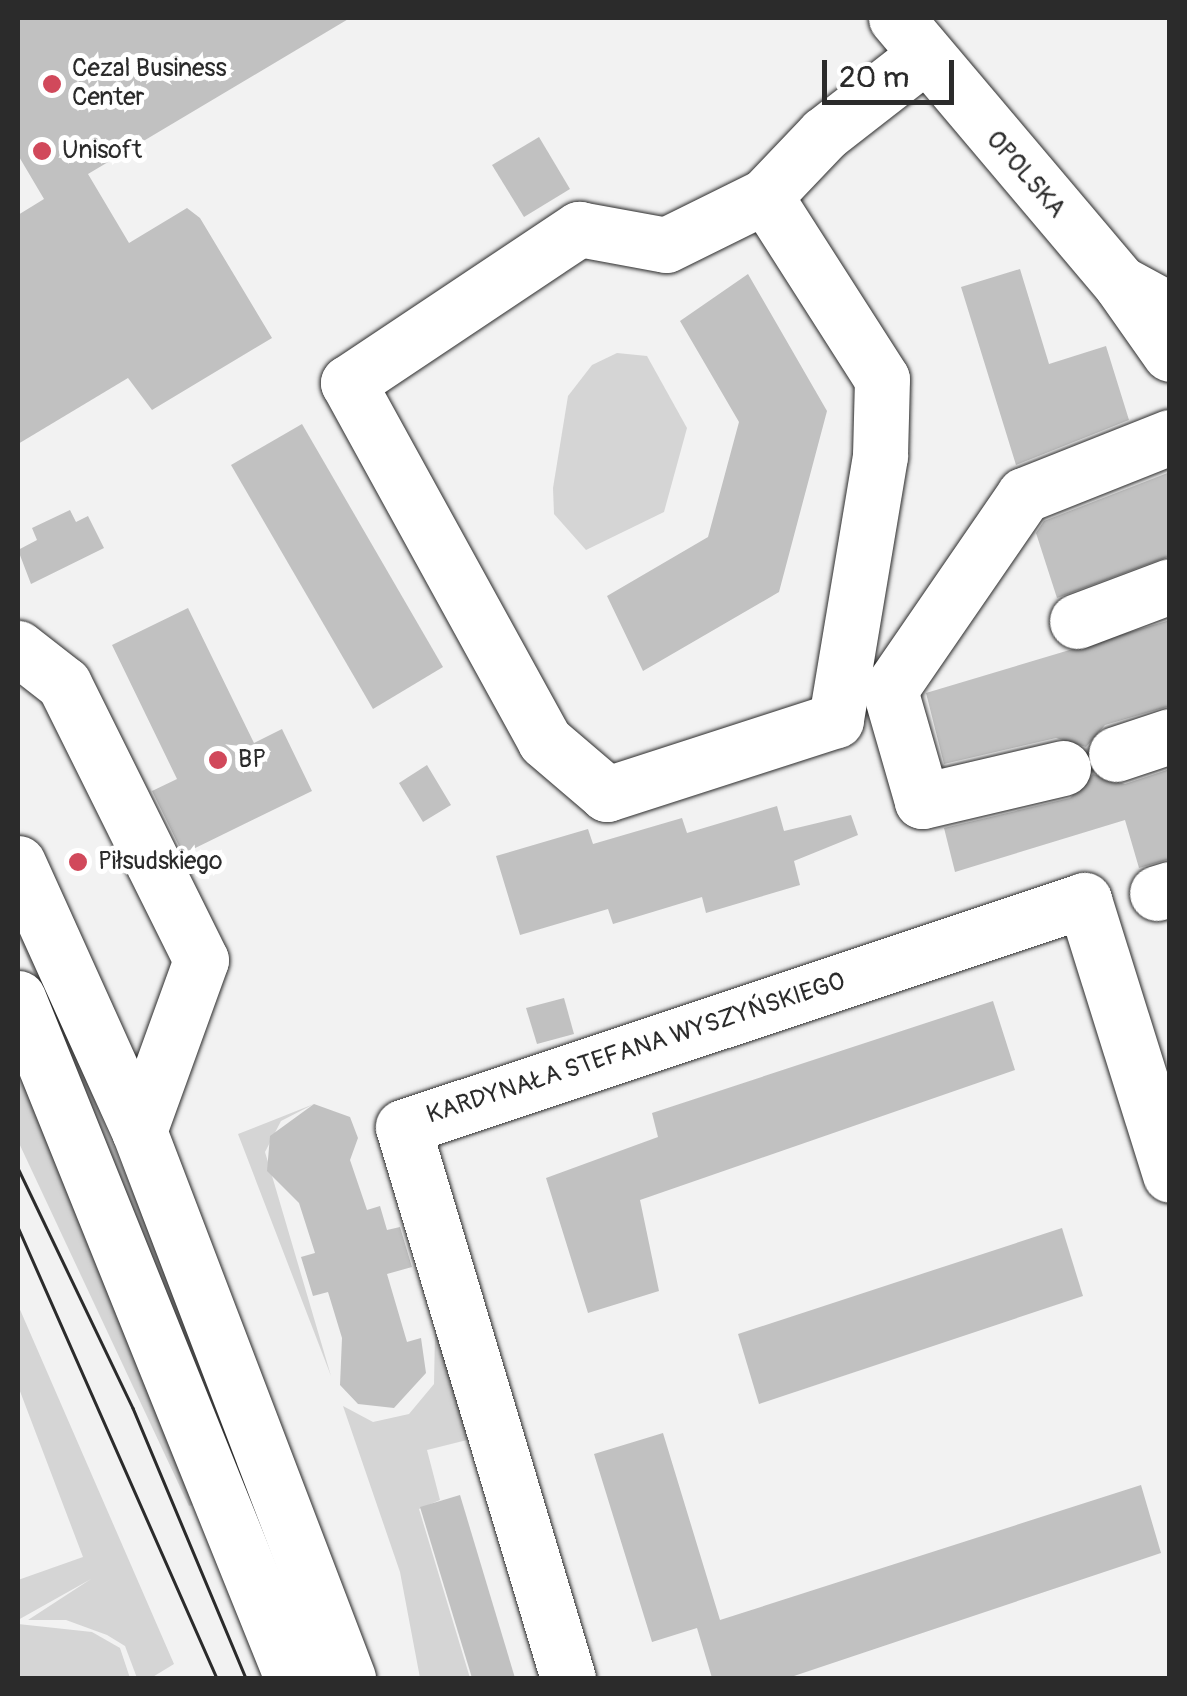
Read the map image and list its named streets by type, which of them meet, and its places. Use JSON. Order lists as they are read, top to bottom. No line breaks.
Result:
{"streets":{"street":["OPOLSKA","KARDYNAŁA STEFANA WYSZYŃSKIEGO"]},"places":["Cezal Business Center","Unisoft","BP","Piłsudskiego"],"scale_bar":"20 m"}
